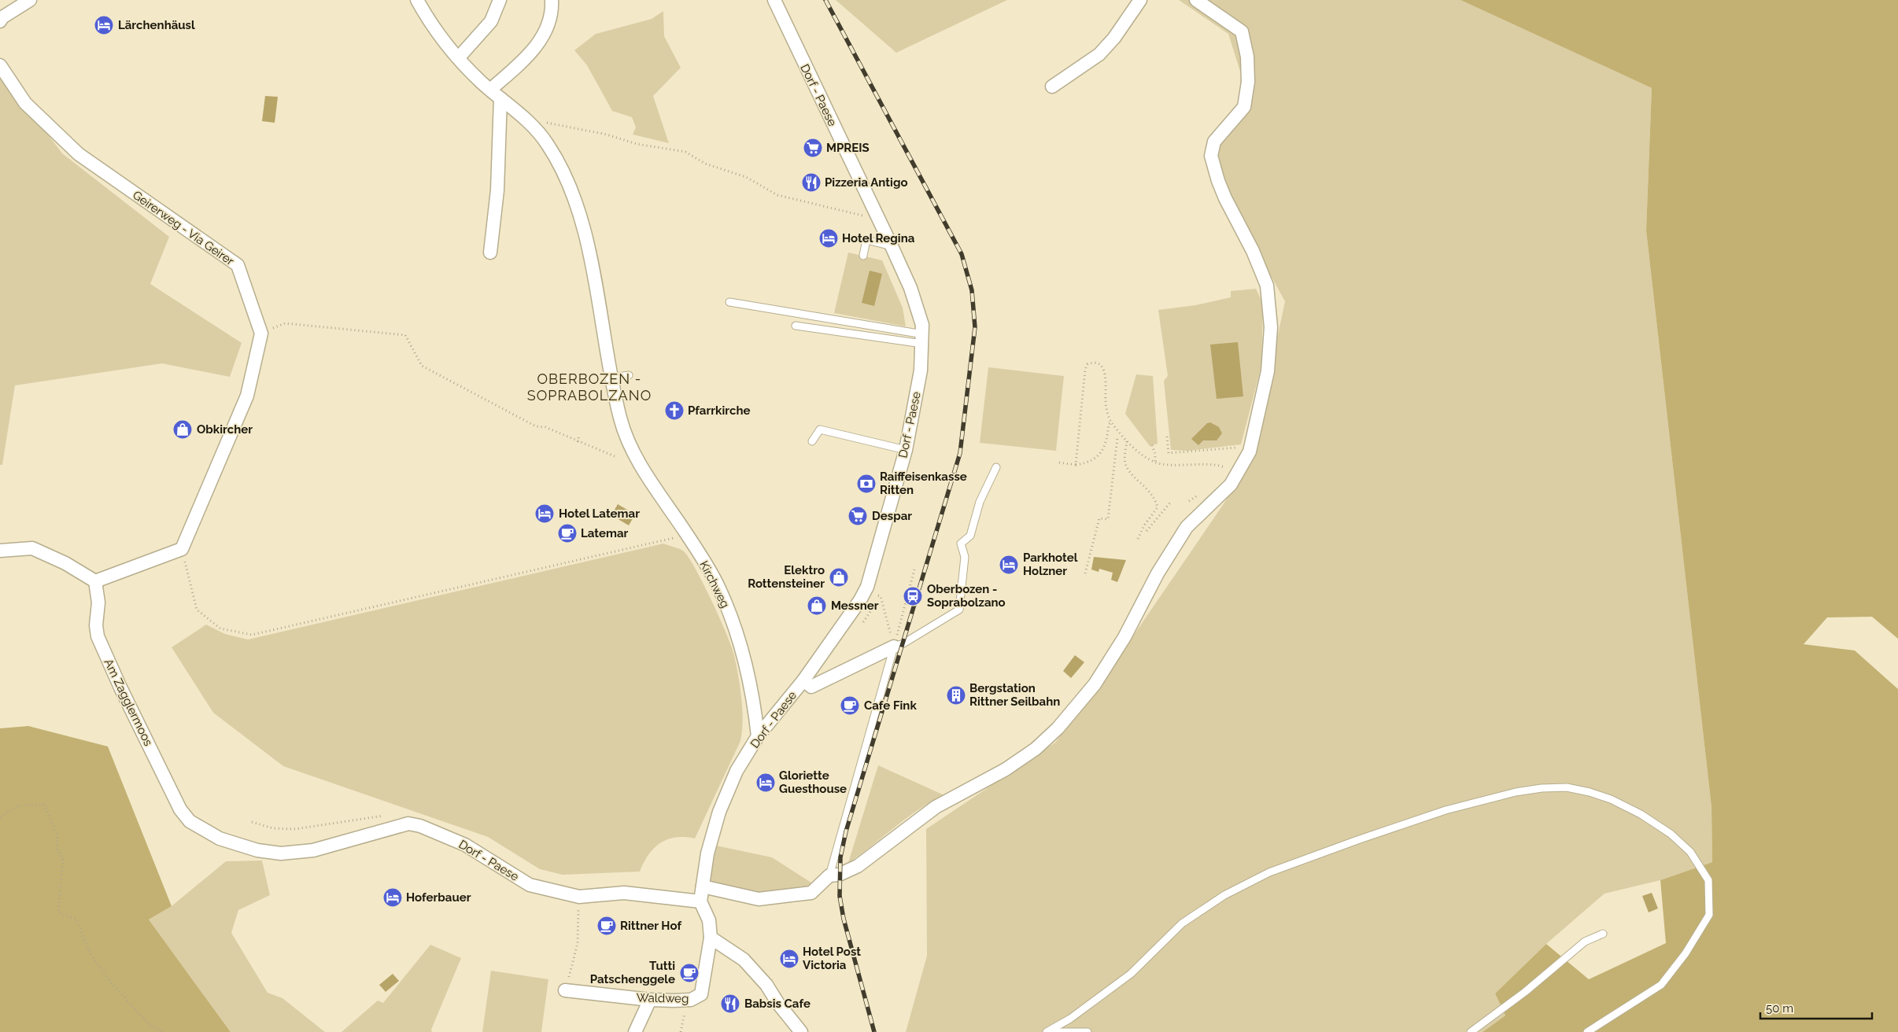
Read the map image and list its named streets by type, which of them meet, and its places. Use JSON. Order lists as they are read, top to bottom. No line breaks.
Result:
{"streets":{"street":["Dorf - Paese","Geirerweg - Via Geirer","Kirchweg","Am Zagglermoos","Waldweg"]},"crossings":[["Dorf - Paese","Kirchweg"],["Dorf - Paese","Am Zagglermoos"]],"districts":["OBERBOZEN - SOPRABOLZANO"],"places":{"hotel":["Lärchenhäusl","Hotel Regina","Hotel Latemar","Parkhotel Holzner","Gloriette Guesthouse","Hoferbauer","Hotel Post Victoria"],"supermarket":["MPREIS","Despar"],"restaurant":["Pizzeria Antigo","Babsis Cafe"],"church":["Pfarrkirche"],"shop":["Obkircher","Elektro Rottensteiner","Messner"],"bank":["Raiffeisenkasse Ritten"],"cafe":["Latemar","Cafe Fink","Rittner Hof","Tutti Patschenggele"],"station":["Oberbozen - Soprabolzano"],"building":["Bergstation Rittner Seilbahn"]},"scale_bar":"50 m"}
